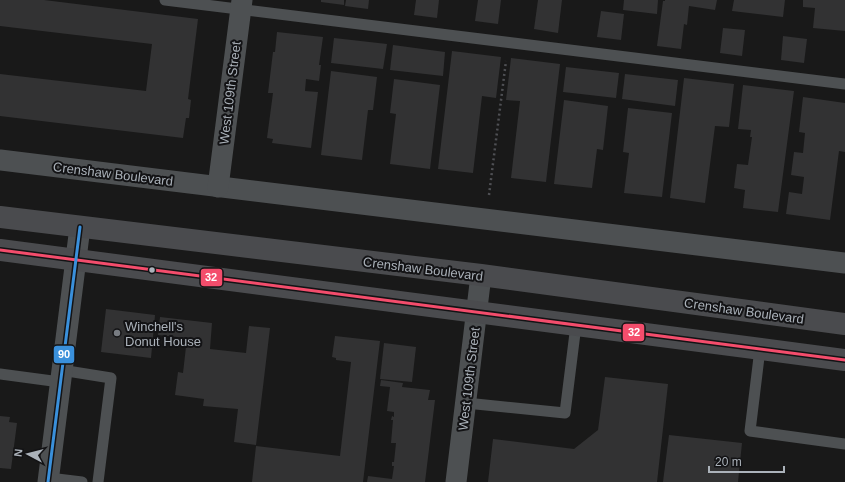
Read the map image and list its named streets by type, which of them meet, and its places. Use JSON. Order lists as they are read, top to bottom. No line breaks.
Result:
{"streets":{"main road":["Crenshaw Boulevard"],"street":["West 109th Street"]},"crossings":[["West 109th Street","Crenshaw Boulevard"]],"places":["Winchell's Donut House"],"lines":["transit line 90","transit line 32"],"scale_bar":"20 m","north":"left"}
